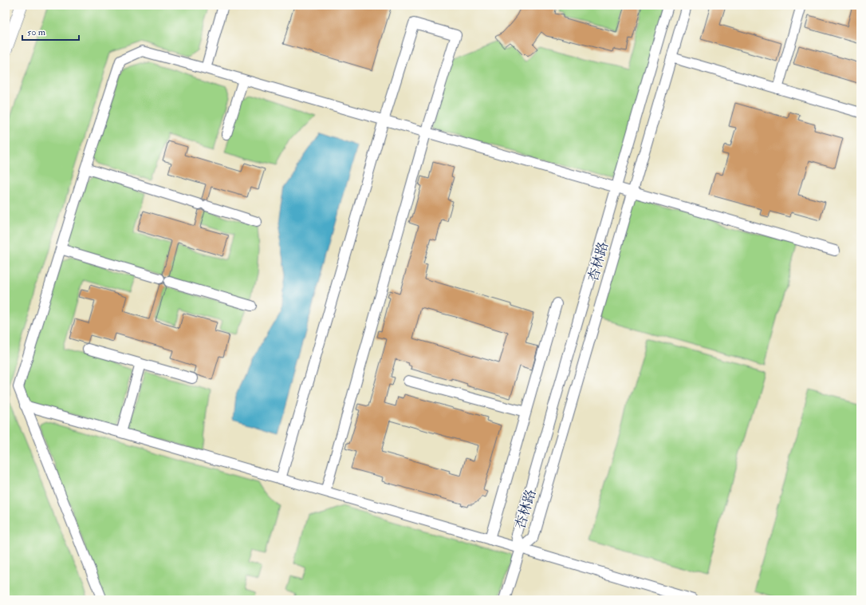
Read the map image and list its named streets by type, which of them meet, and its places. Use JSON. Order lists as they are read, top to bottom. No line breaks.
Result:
{"streets":{"lane":["杏林路"]},"scale_bar":"50 m"}
